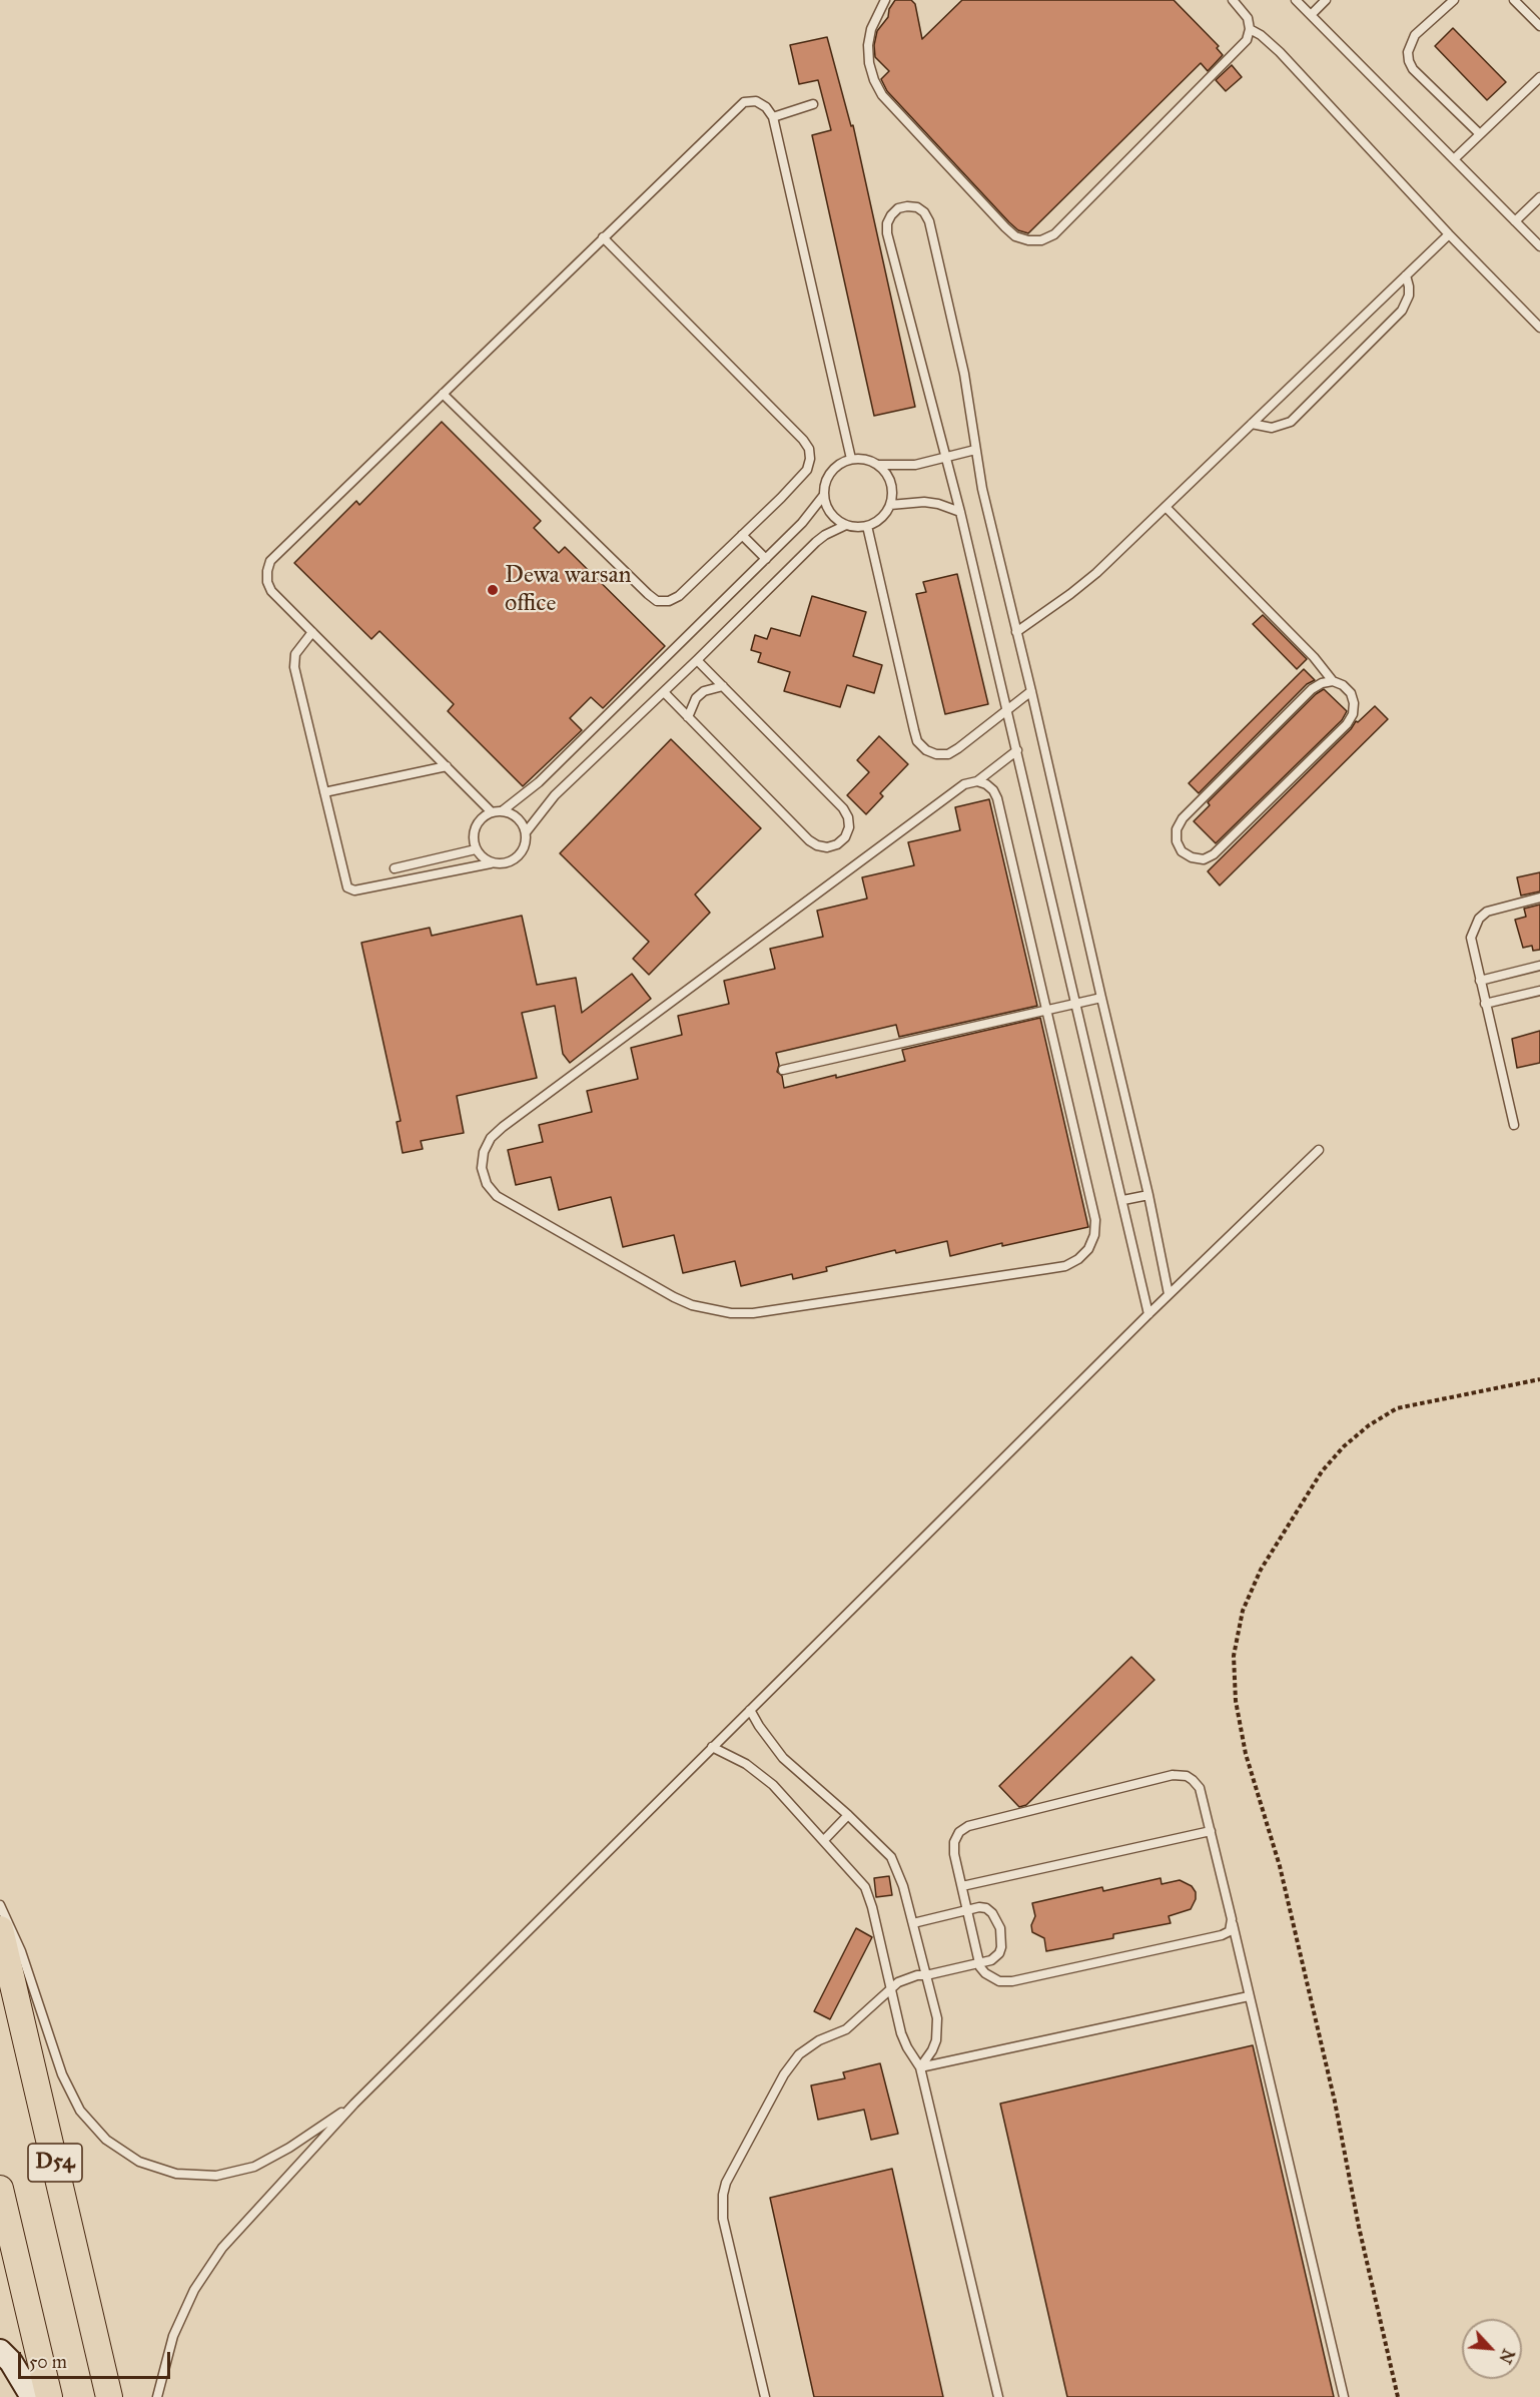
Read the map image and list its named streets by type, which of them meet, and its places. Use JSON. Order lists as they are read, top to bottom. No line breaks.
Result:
{"streets":{"main road":["D54"]},"places":["Dewa warsan office"],"scale_bar":"50 m","north":"bottom right"}
